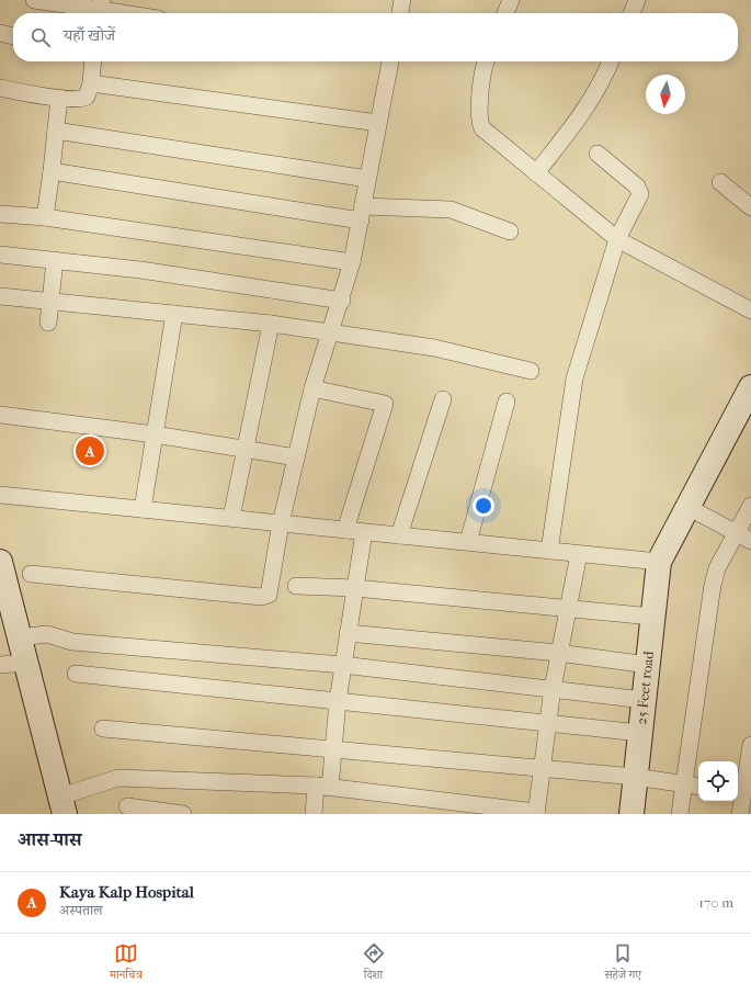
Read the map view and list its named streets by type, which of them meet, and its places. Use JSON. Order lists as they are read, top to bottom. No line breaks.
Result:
{"streets":{"street":["25 Feet road"]},"north":"bottom","page":{"search":"यहाँ खोजें","pins":"A","heading":"आस-पास","list":[{"mark":"A","name":"Kaya Kalp Hospital","note":"अस्पताल","value":"170 m"}],"nav":["मानचित्र","दिशा","सहेजे गए"]}}
